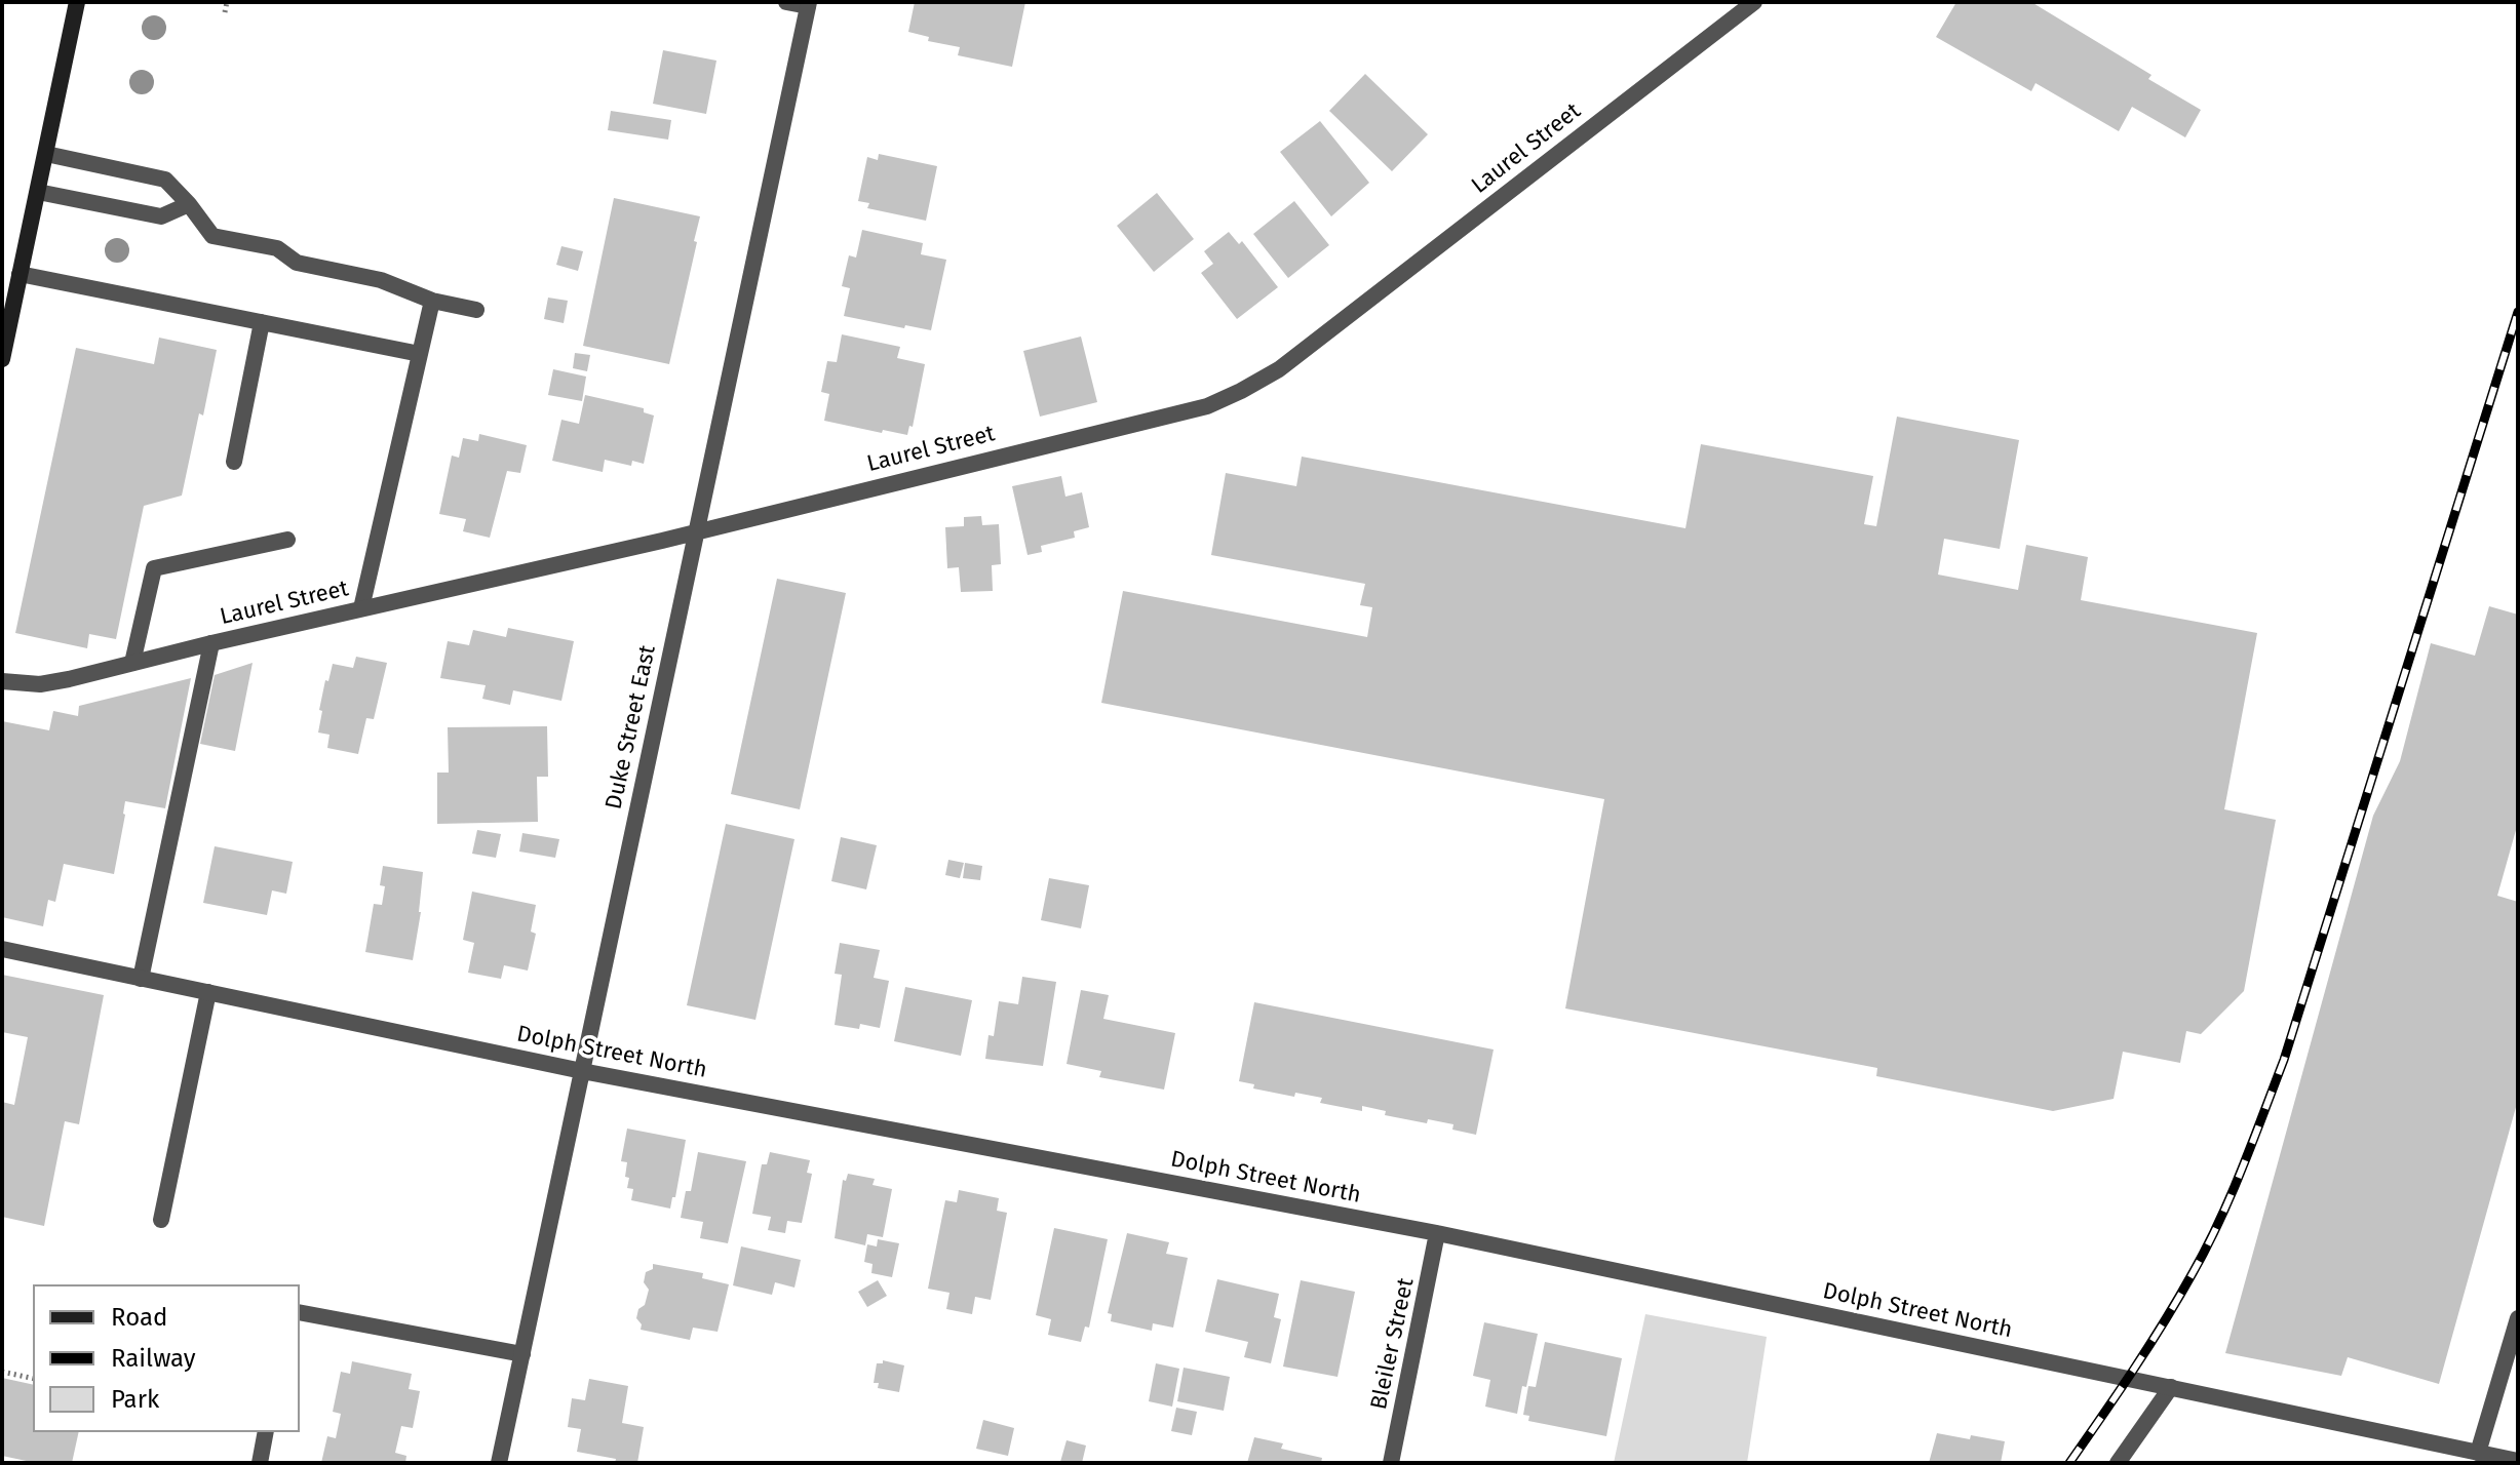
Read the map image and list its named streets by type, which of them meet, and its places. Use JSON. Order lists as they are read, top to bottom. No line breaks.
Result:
{"streets":{"street":["Laurel Street","Duke Street East","Dolph Street North","Bleiler Street"]},"crossings":[["Laurel Street","Duke Street East"],["Duke Street East","Dolph Street North"],["Dolph Street North","Bleiler Street"]],"legend":["Road","Railway","Park"]}
